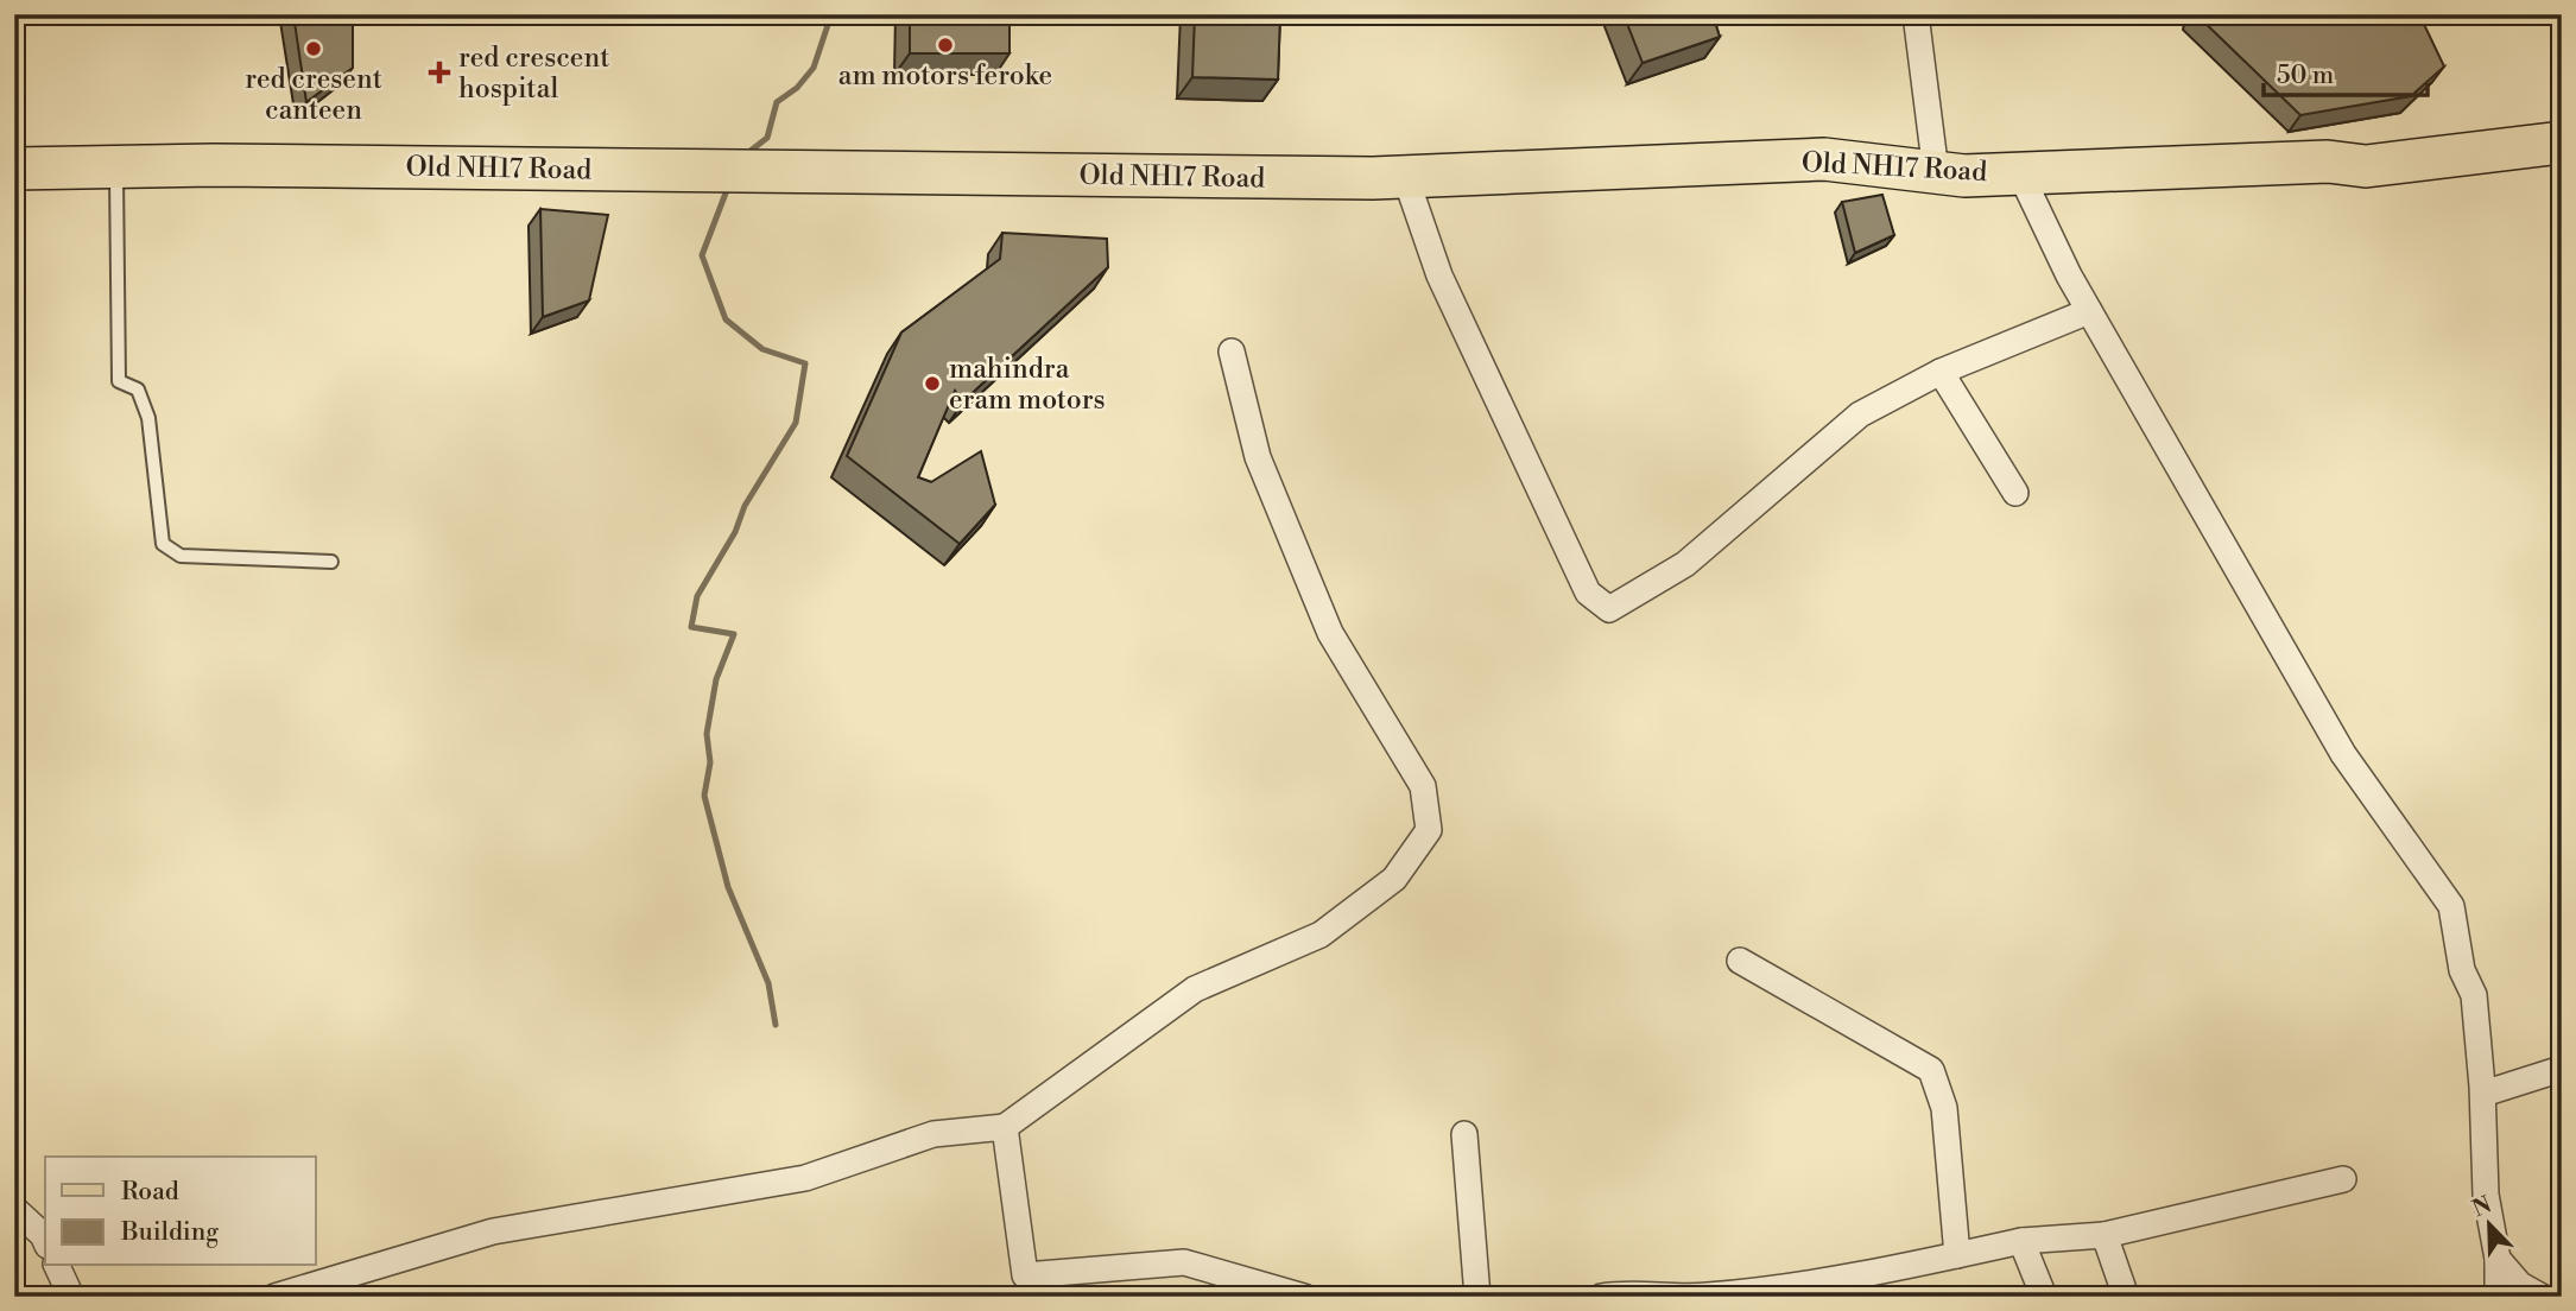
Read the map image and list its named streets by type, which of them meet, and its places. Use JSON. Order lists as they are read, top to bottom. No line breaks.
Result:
{"streets":{"main road":["Old NH17 Road"]},"places":{"other":["am motors feroke","red cresent canteen","mahindra eram motors"],"health":["red crescent hospital"]},"legend":["Road","Building"],"scale_bar":"50 m","north":"top left"}
